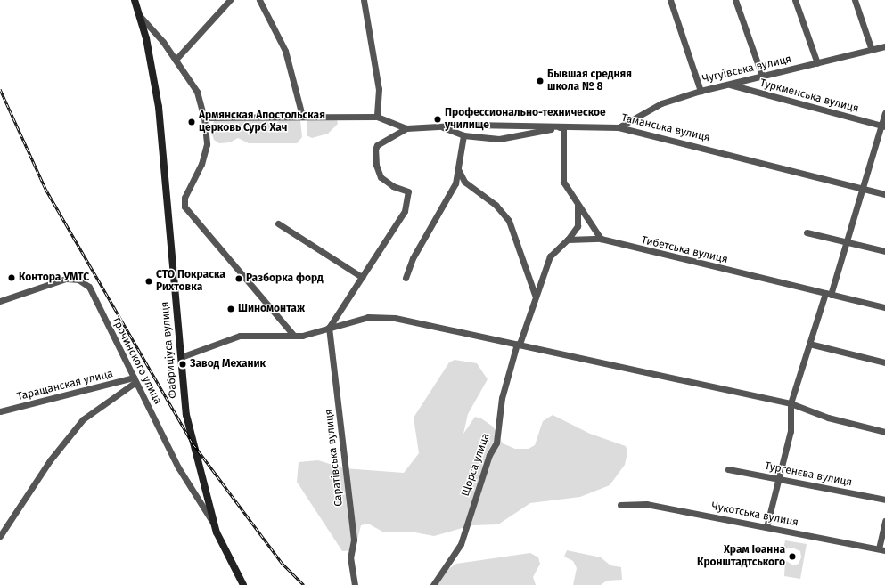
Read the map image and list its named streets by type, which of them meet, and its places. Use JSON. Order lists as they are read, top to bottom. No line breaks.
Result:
{"streets":{"main road":["Фабриціуса вулиця"],"street":["Чугуївська вулиця","Туркменська вулиця","Таманська вулиця","Тибетська вулиця","Трочинского улица","Таращанская улица","Саратівська вулиця","Щорса улица","Тургенєва вулиця","Чукотська вулиця"]},"crossings":[["Чугуївська вулиця","Туркменська вулиця"],["Чугуївська вулиця","Таманська вулиця"],["Тибетська вулиця","Щорса улица"],["Фабриціуса вулиця","Трочинского улица"],["Трочинского улица","Таращанская улица"]],"places":["Бывшая средняя школа № 8","Профессионально-техническое училище","Армянская Апостольская церковь Сурб Хач","Контора УМТС","Разборка форд","СТО Покраска Рихтовка","Шиномонтаж","Завод Механик","Храм Іоанна Кронштадтського"]}
